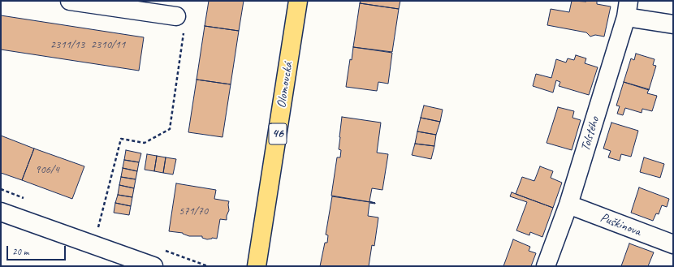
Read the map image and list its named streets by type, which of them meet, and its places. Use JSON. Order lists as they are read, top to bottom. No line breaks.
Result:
{"streets":{"main road":["Olomoucká","46"],"street":["Tolstého","Puškinova"]},"crossings":[["Tolstého","Puškinova"]],"house_numbers":["2311/13","2310/11","906/4","571/70"],"scale_bar":"20 m"}
